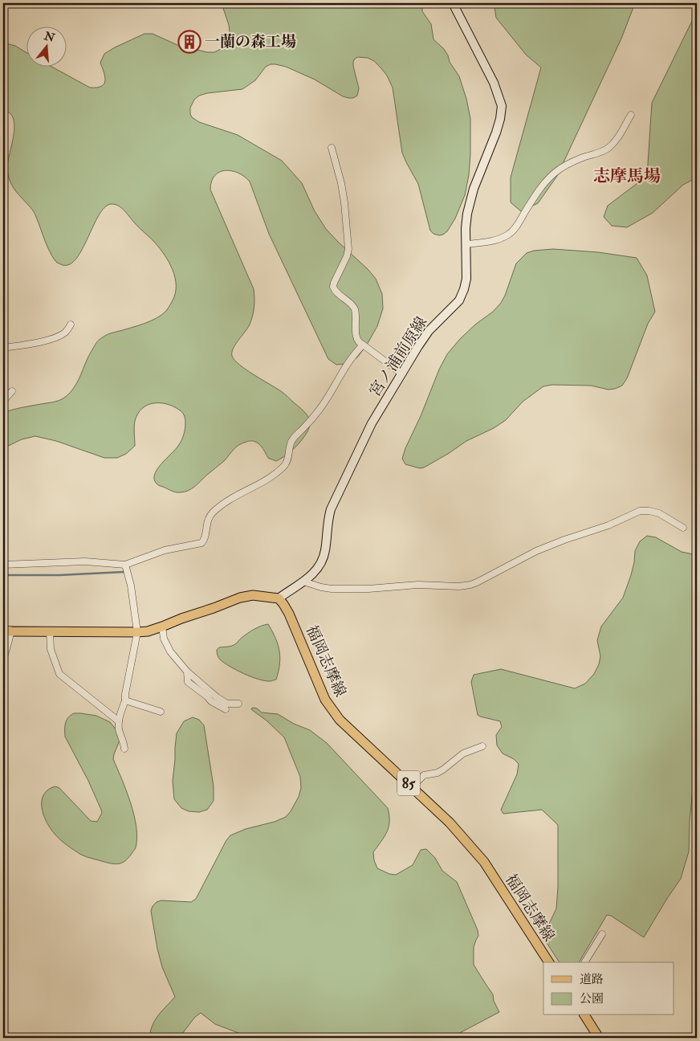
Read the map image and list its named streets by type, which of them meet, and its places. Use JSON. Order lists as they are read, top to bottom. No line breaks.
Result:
{"streets":{"main road":["宮ノ浦前原線","福岡志摩線","85"]},"crossings":[["宮ノ浦前原線","福岡志摩線"]],"districts":["志摩馬場"],"places":{"building":["一蘭の森工場"]},"legend":["道路","公園"],"north":"top"}
